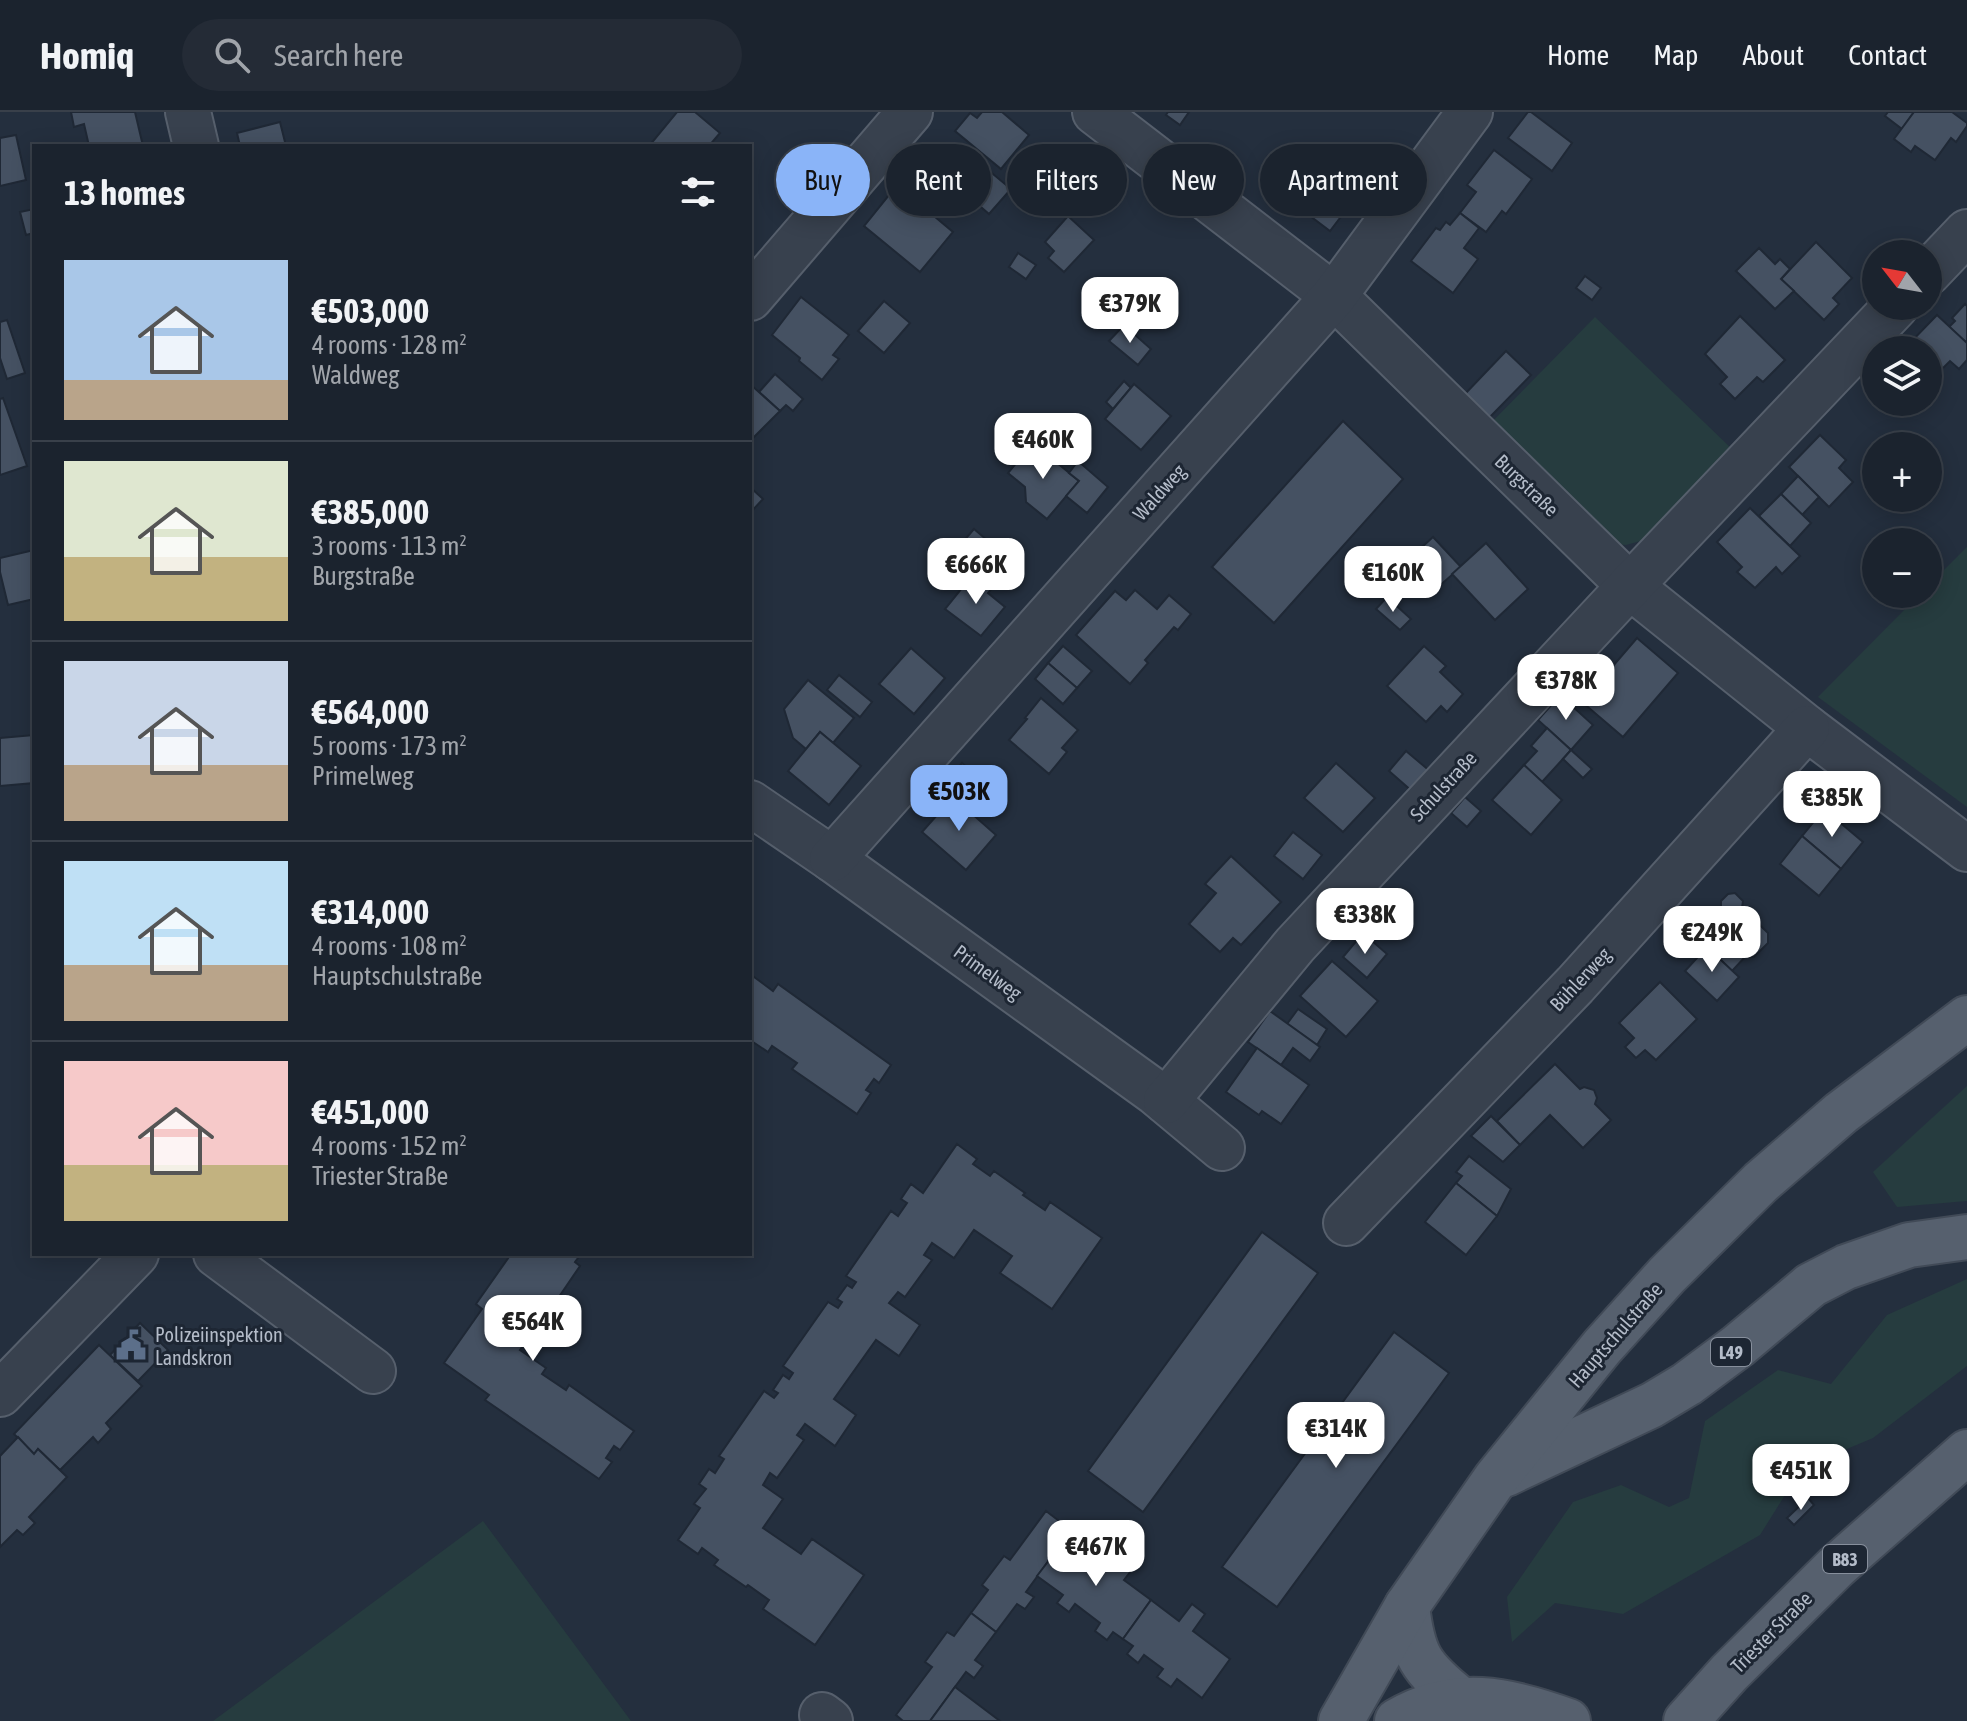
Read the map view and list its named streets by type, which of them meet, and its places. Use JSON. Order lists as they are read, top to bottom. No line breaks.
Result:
{"streets":{"main road":["Hauptschulstraße","L49","B83","Triester Straße"],"street":["Burgstraße","Waldweg","Schulstraße","Primelweg","Bühlerweg"]},"crossings":[["Burgstraße","Waldweg"],["Burgstraße","Schulstraße"],["Burgstraße","Bühlerweg"],["Waldweg","Primelweg"],["Schulstraße","Primelweg"],["Hauptschulstraße","L49"]],"places":{"public building":["Polizeiinspektion Landskron"]},"north":"top left","page":{"header":"Homiq","search":"Search here","nav":["Home","Map","About","Contact"],"chip":["Buy","Rent","Filters","New","Apartment"],"heading":"13 homes","map_buttons":["+","−"],"list":[{"name":"€503,000","note":"4 rooms · 128 m² · Waldweg"},{"name":"€385,000","note":"3 rooms · 113 m² · Burgstraße"},{"name":"€564,000","note":"5 rooms · 173 m² · Primelweg"},{"name":"€314,000","note":"4 rooms · 108 m² · Hauptschulstraße"},{"name":"€451,000","note":"4 rooms · 152 m² · Triester Straße"}],"price":["€379K","€460K","€666K","€160K","€378K","€503K","€385K","€338K","€249K","€564K","€314K","€451K","€467K"]}}
